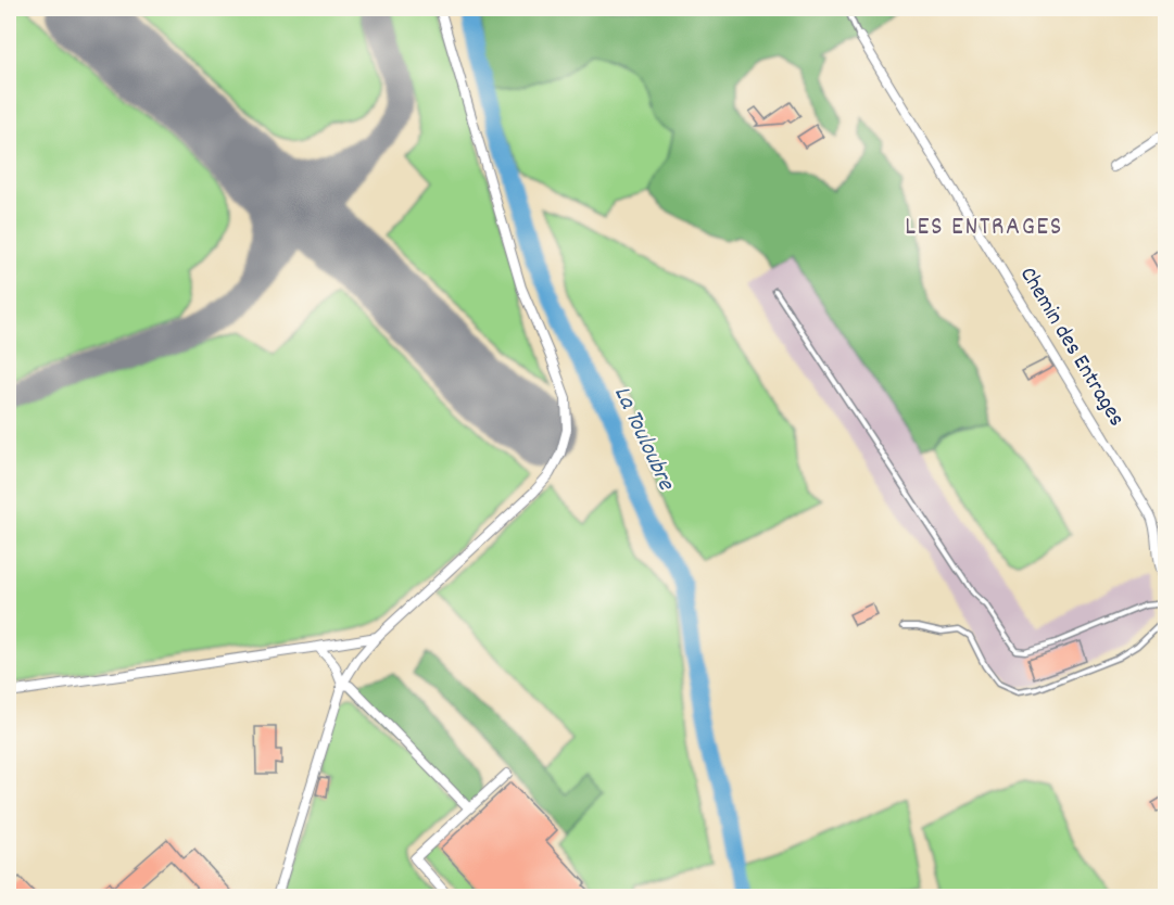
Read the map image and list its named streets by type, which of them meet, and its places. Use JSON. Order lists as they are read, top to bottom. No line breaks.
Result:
{"streets":{"street":["Chemin des Entrages"]},"districts":["LES ENTRAGES"],"water":["La Touloubre"]}
